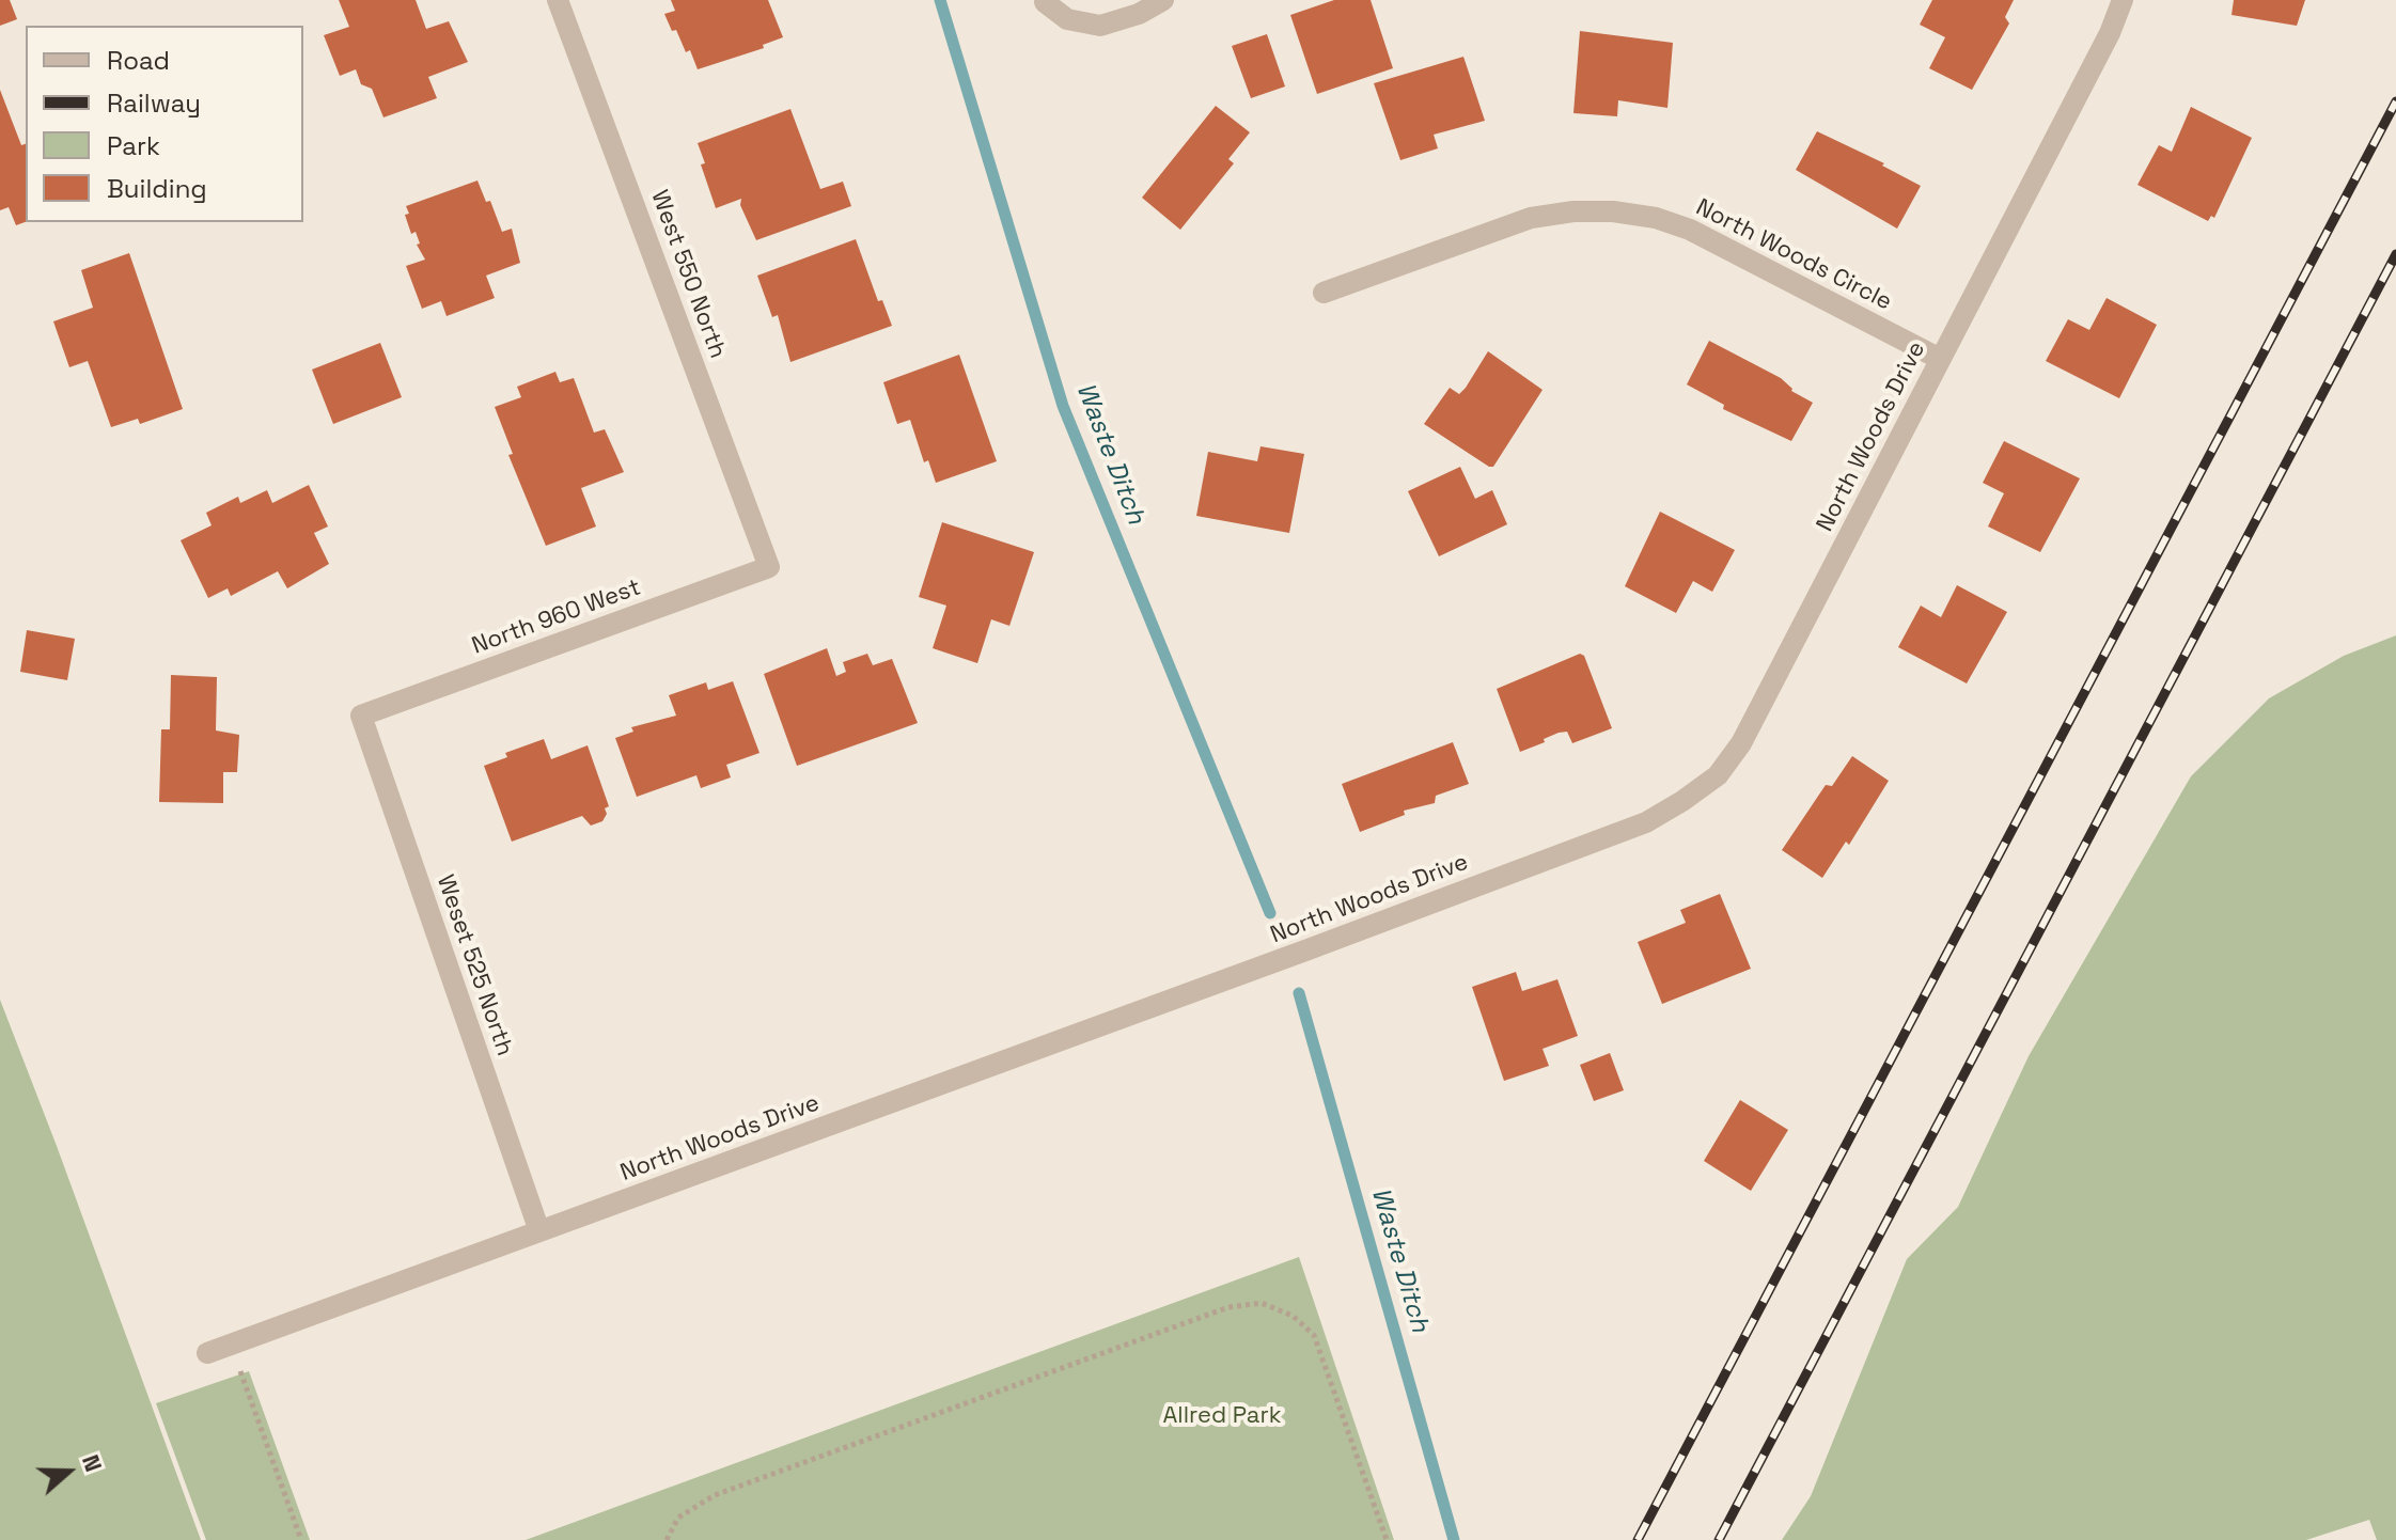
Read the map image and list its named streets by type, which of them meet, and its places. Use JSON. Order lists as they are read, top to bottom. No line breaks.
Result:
{"streets":{"street":["North Woods Circle","West 550 North","North Woods Drive","North 960 West","Weset 525 North"]},"crossings":[["North Woods Circle","North Woods Drive"],["West 550 North","North 960 West"],["North Woods Drive","Weset 525 North"],["North 960 West","Weset 525 North"]],"water":["Waste Ditch"],"parks":["Allred Park"],"legend":["Road","Railway","Park","Building"],"north":"right"}
